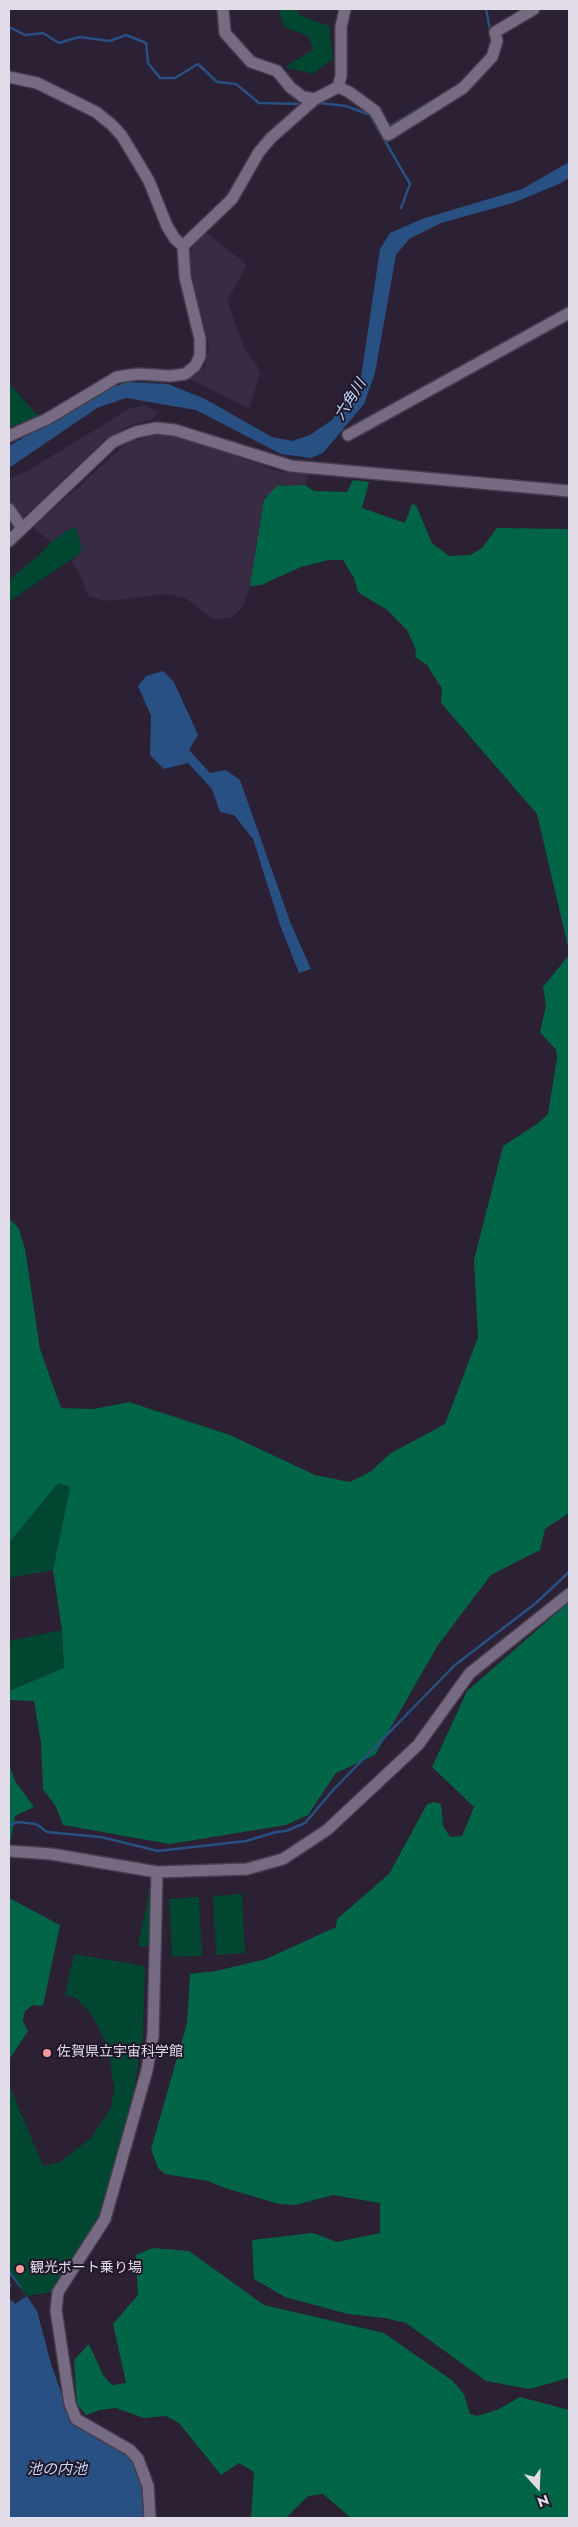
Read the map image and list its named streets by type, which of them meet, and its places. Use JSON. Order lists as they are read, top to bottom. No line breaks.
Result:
{"water":["六角川","池の内池"],"places":["佐賀県立宇宙科学館","観光ボート乗り場"],"north":"bottom"}
